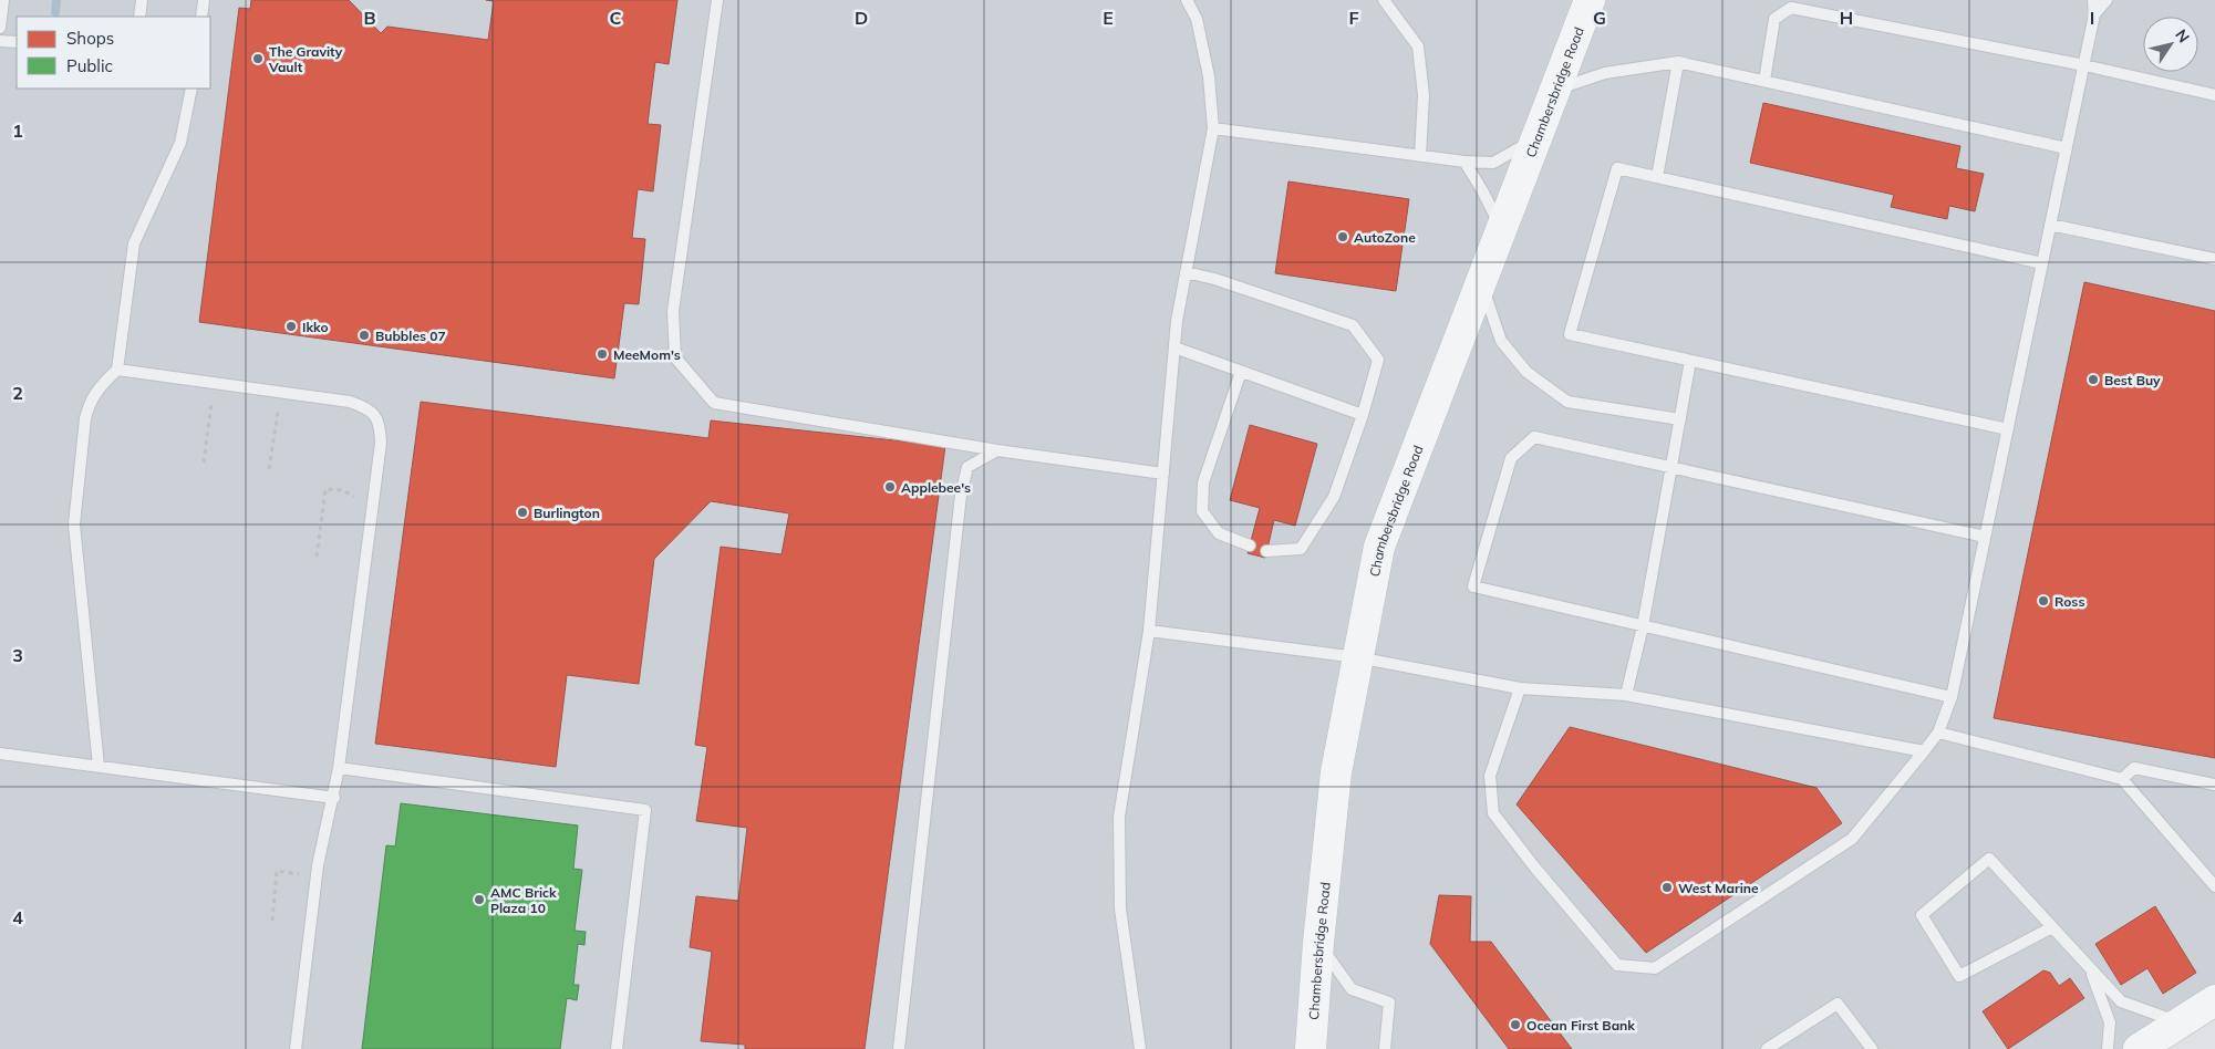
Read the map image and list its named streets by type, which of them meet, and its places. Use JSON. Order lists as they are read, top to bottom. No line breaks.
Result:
{"streets":{"main road":["Chambersbridge Road"]},"places":["The Gravity Vault","AutoZone","Ikko","Bubbles 07","MeeMom's","Best Buy","Applebee's","Burlington","Ross","West Marine","AMC Brick Plaza 10","Ocean First Bank"],"legend":["Shops","Public"],"north":"top right","grid":{"columns":["B","C","D","E","F","G","H","I"],"rows":["1","2","3","4"]}}
